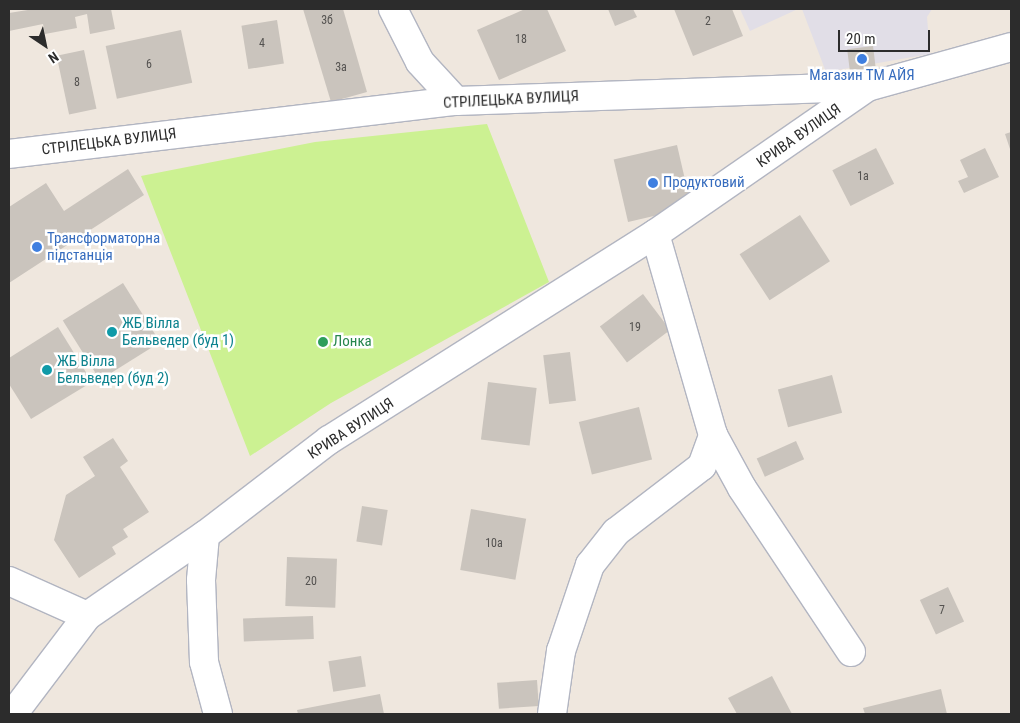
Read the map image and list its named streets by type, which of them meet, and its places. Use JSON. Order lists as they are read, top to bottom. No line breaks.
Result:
{"streets":{"street":["СТРІЛЕЦЬКА ВУЛИЦЯ","КРИВА ВУЛИЦЯ"]},"crossings":[["СТРІЛЕЦЬКА ВУЛИЦЯ","КРИВА ВУЛИЦЯ"]],"places":["Магазин ТМ АЙЯ","Продуктовий","Трансформаторна підстанція","ЖБ Вілла Бельведер (буд 1)","Лонка","ЖБ Вілла Бельведер (буд 2)"],"house_numbers":["3б","2","18","4","6","3а","8","1а","19","10а","20","7"],"scale_bar":"20 m","north":"bottom right"}
